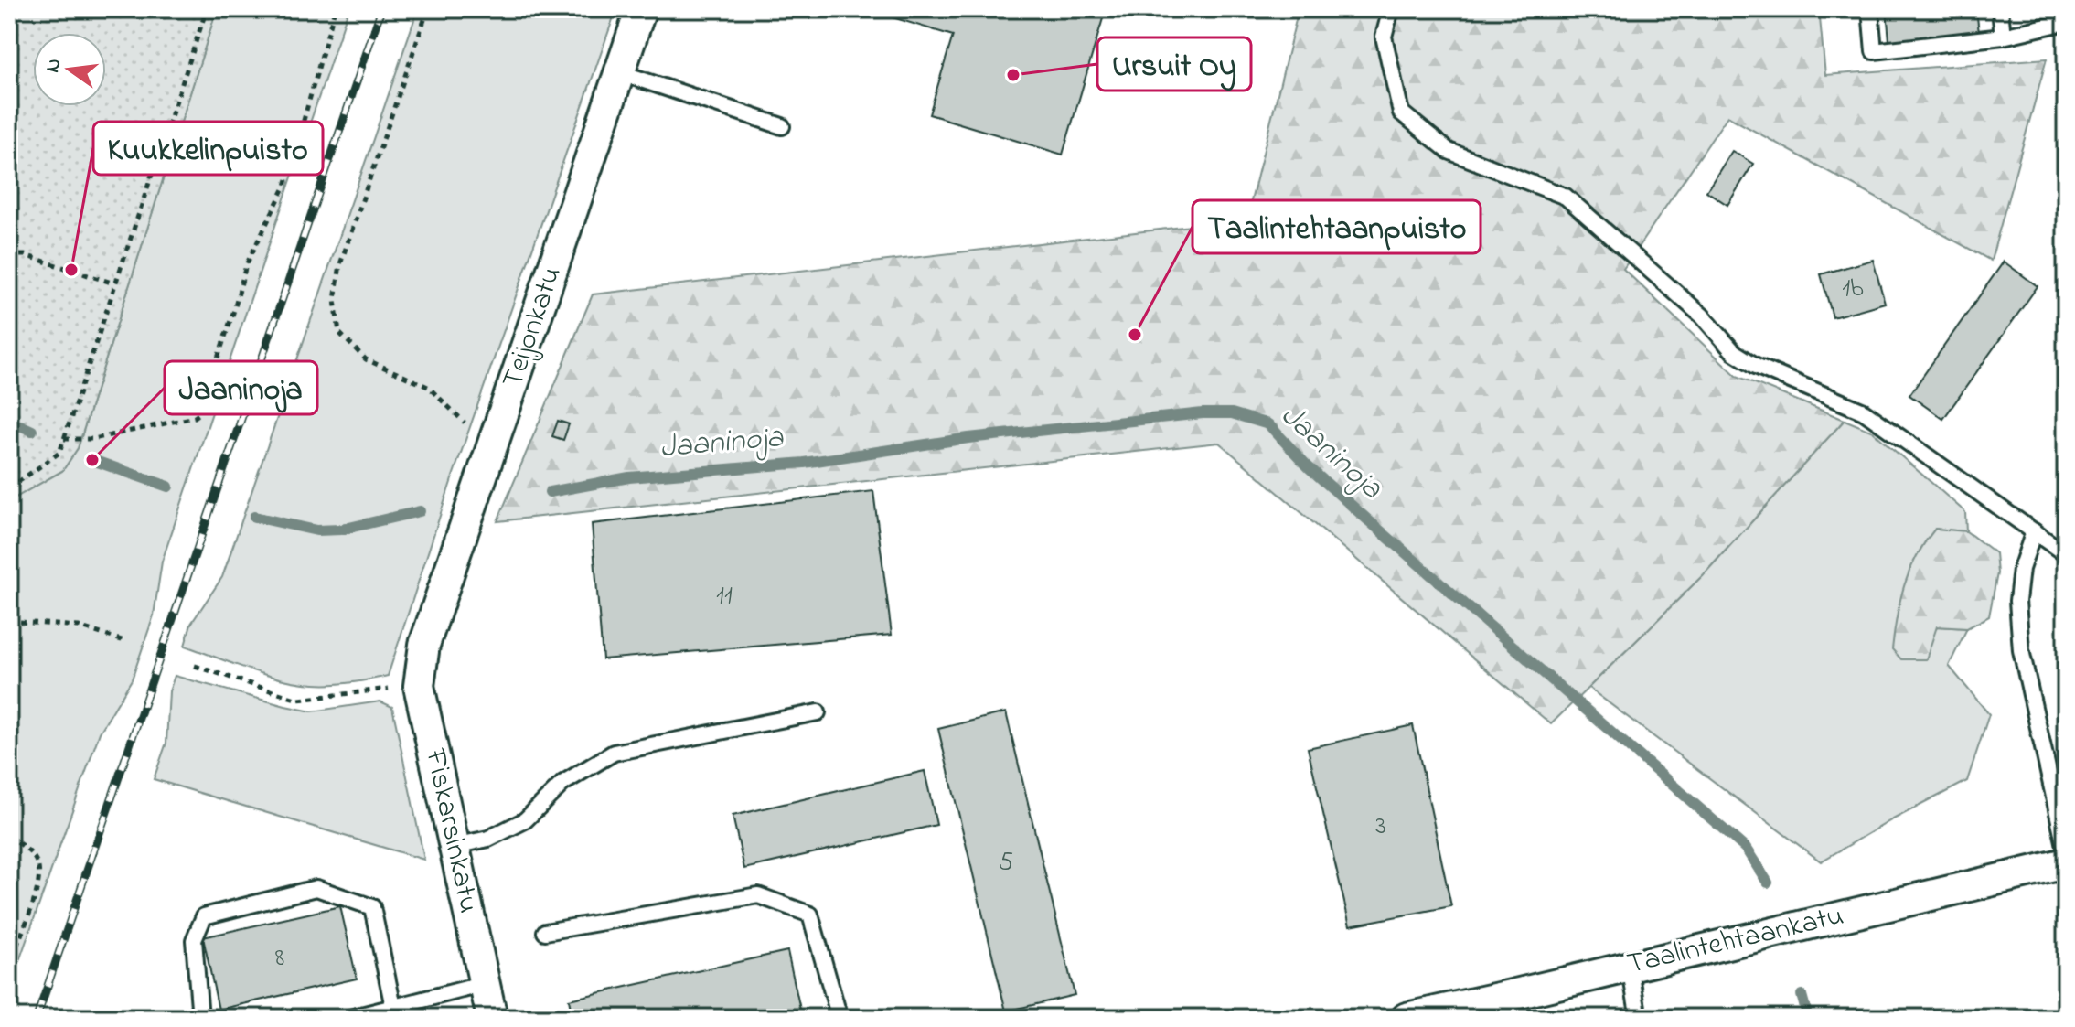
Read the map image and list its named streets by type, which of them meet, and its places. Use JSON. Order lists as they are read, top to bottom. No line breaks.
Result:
{"streets":{"street":["Teijonkatu","Fiskarsinkatu","Taalintehtaankatu"]},"crossings":[["Teijonkatu","Fiskarsinkatu"]],"water":["Jaaninoja"],"places":["Ursuit Oy","Kuukkelinpuisto","Taalintehtaanpuisto","Jaaninoja"],"house_numbers":["1b","11","3","5","8"],"north":"left"}
